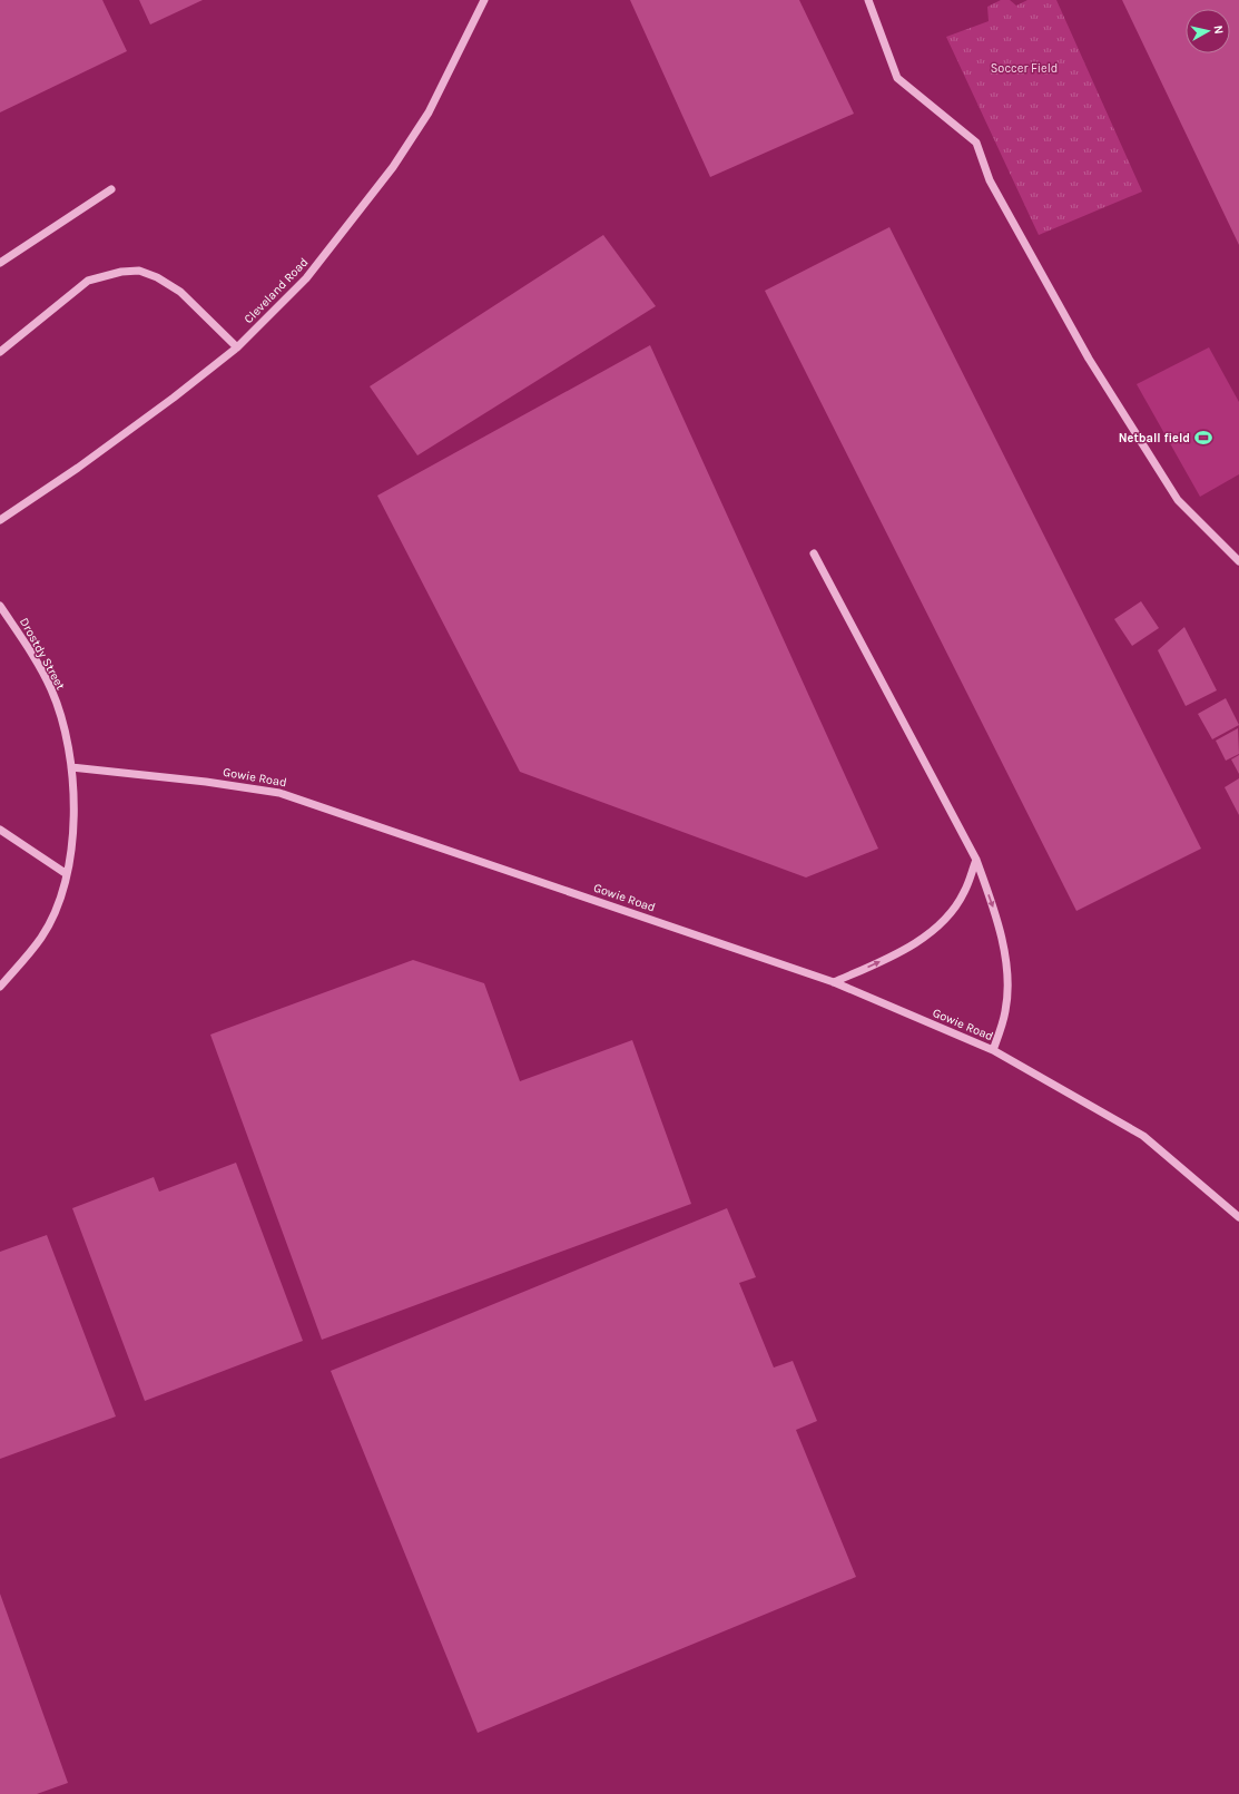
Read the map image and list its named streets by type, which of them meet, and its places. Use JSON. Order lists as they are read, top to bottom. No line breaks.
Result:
{"streets":{"street":["Cleveland Road","Drostdy Street","Gowie Road"]},"crossings":[["Drostdy Street","Gowie Road"]],"parks":["Soccer Field"],"places":{"sports":["Netball field"]},"north":"right"}
